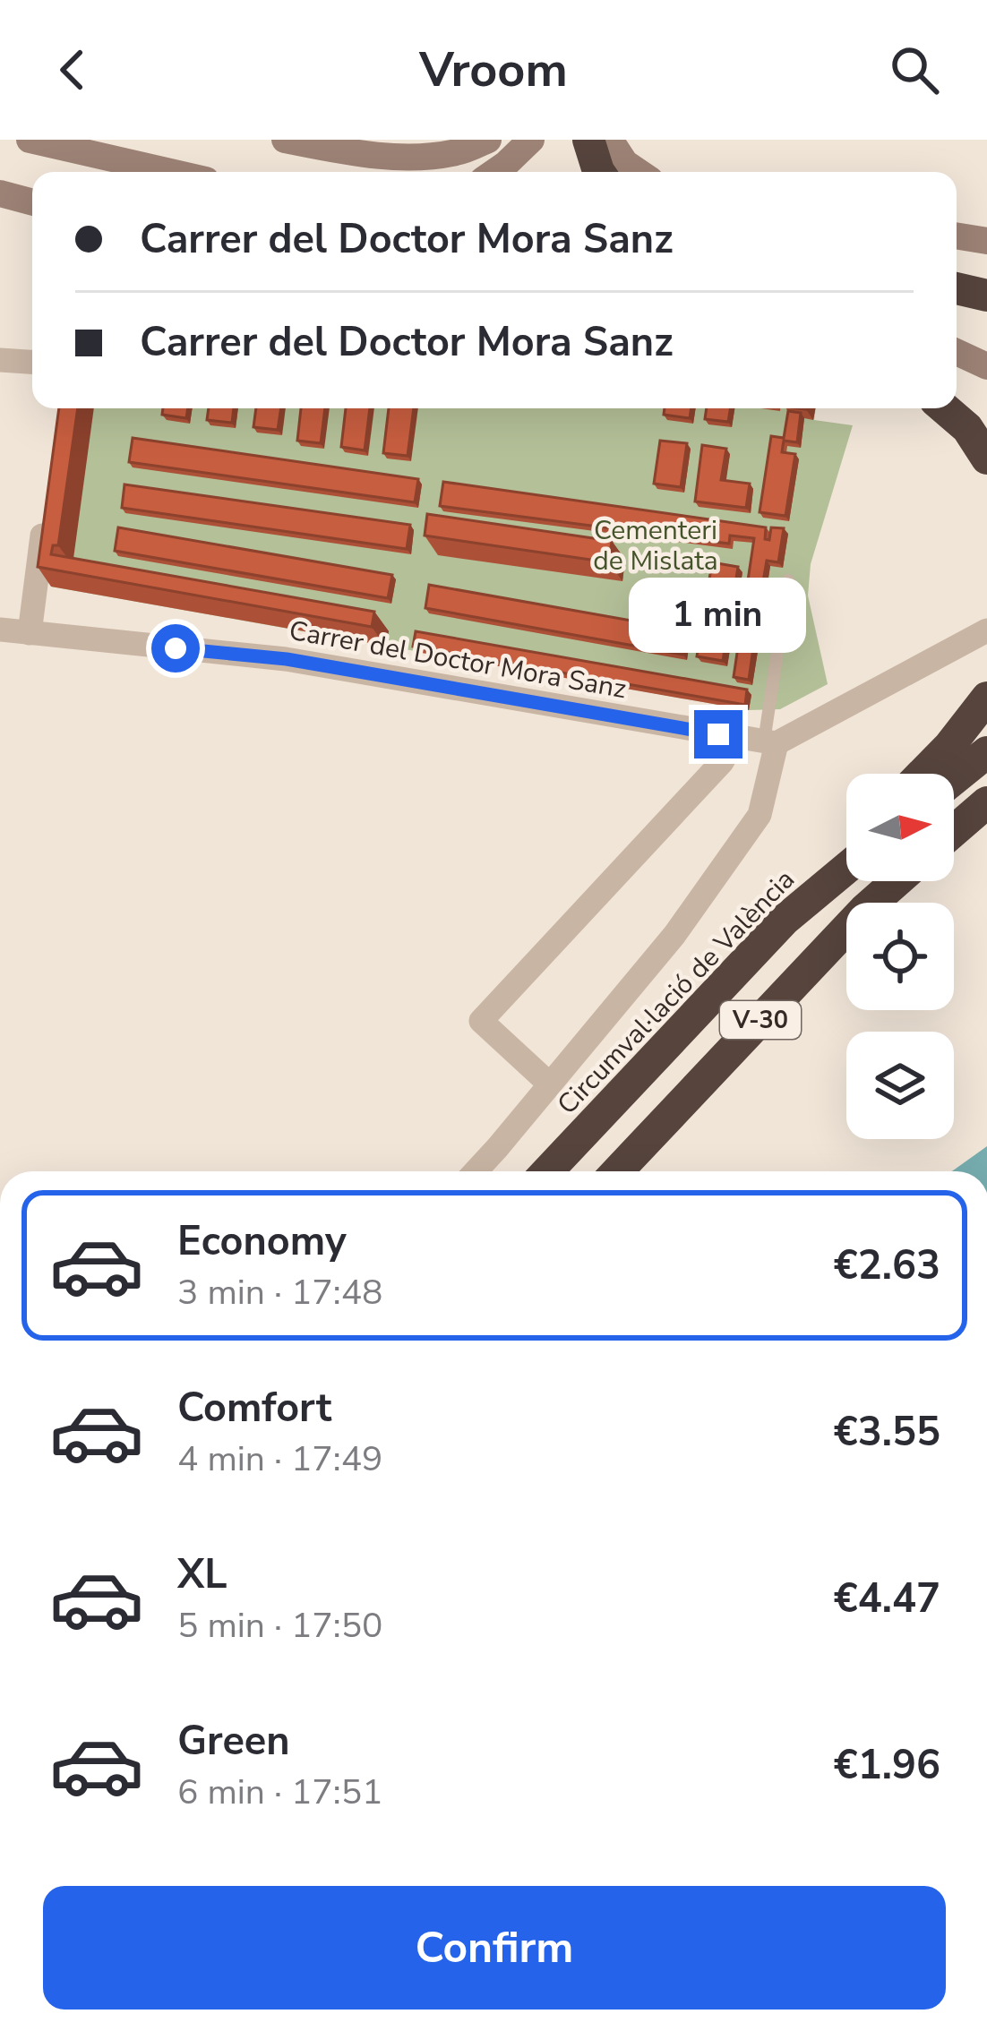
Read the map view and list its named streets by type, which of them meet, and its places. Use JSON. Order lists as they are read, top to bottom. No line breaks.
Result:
{"streets":{"highway":["Circumval·lació de València","V-30"],"street":["Carrer del Doctor Mora Sanz"]},"parks":["Cementeri de Mislata"],"north":"right","page":{"header":"Vroom","banner":["Carrer del Doctor Mora Sanz","Carrer del Doctor Mora Sanz"],"bubble":"1 min","list":[{"name":"Economy","note":"3 min · 17:48","value":"€2.63"},{"name":"Comfort","note":"4 min · 17:49","value":"€3.55"},{"name":"XL","note":"5 min · 17:50","value":"€4.47"},{"name":"Green","note":"6 min · 17:51","value":"€1.96"}],"buttons":"Confirm"}}
